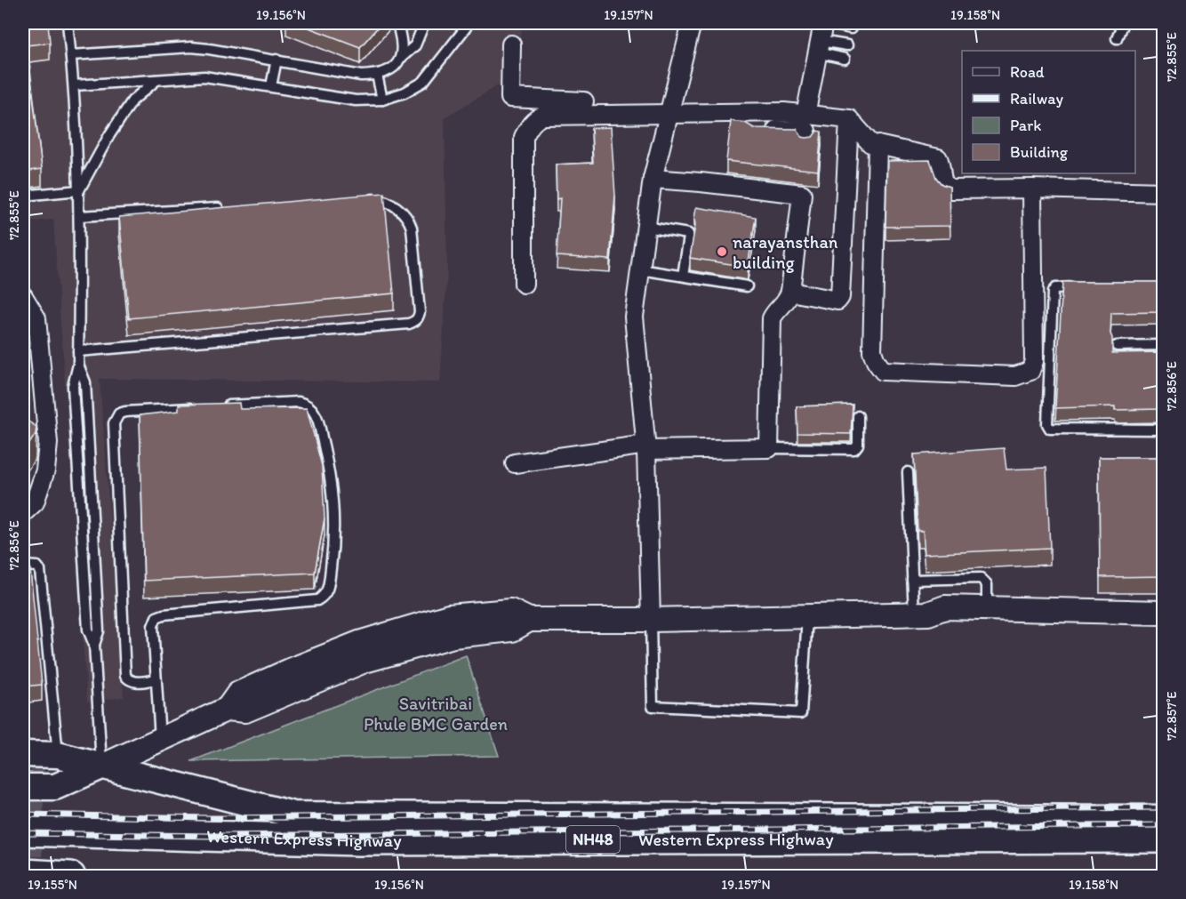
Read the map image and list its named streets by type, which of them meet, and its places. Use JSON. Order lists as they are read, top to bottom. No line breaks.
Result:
{"streets":{"highway":["Western Express Highway","NH48"]},"parks":["Savitribai Phule BMC Garden"],"places":["narayansthan building"],"legend":["Road","Railway","Park","Building"],"coordinates":["19.156°N","19.157°N","19.158°N","72.855°E","72.856°E","72.857°E","19.155°N"]}
